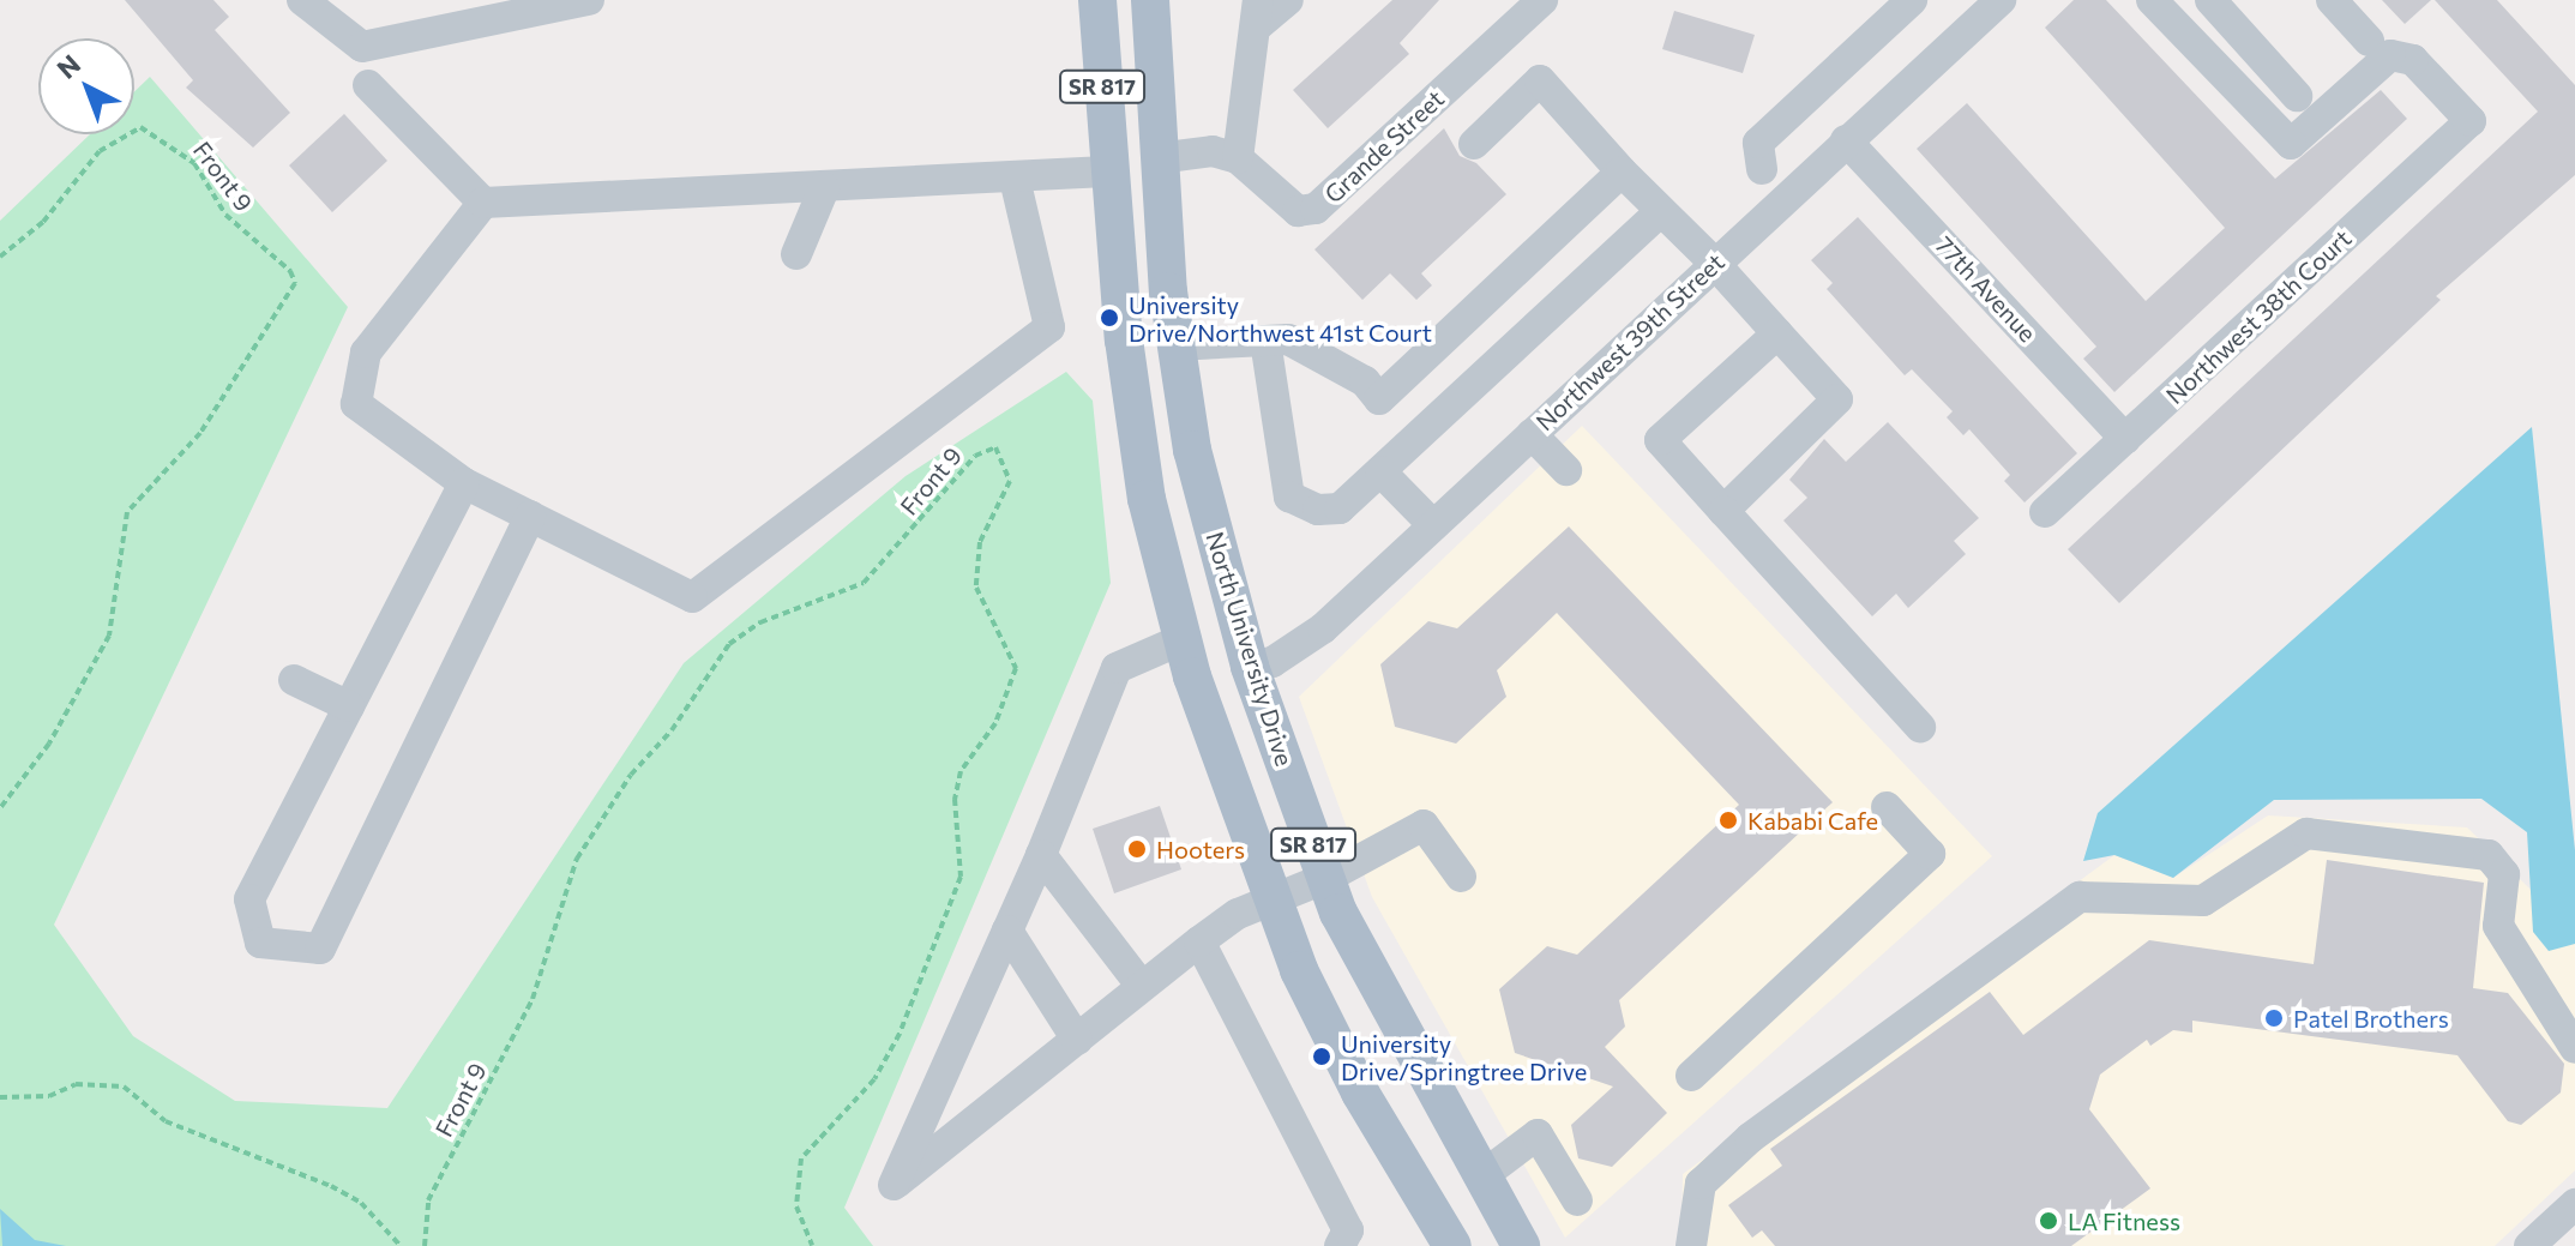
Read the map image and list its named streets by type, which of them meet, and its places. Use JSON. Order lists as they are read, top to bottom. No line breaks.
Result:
{"streets":{"main road":["SR 817","North University Drive"],"street":["Grande Street","77th Avenue","Northwest 38th Court","Northwest 39th Street"],"path":["Front 9"]},"crossings":[["77th Avenue","Northwest 38th Court"],["77th Avenue","Northwest 39th Street"],["Northwest 39th Street","North University Drive"]],"places":["University Drive/Northwest 41st Court","Kababi Cafe","Hooters","Patel Brothers","University Drive/Springtree Drive","LA Fitness"],"north":"top left"}
